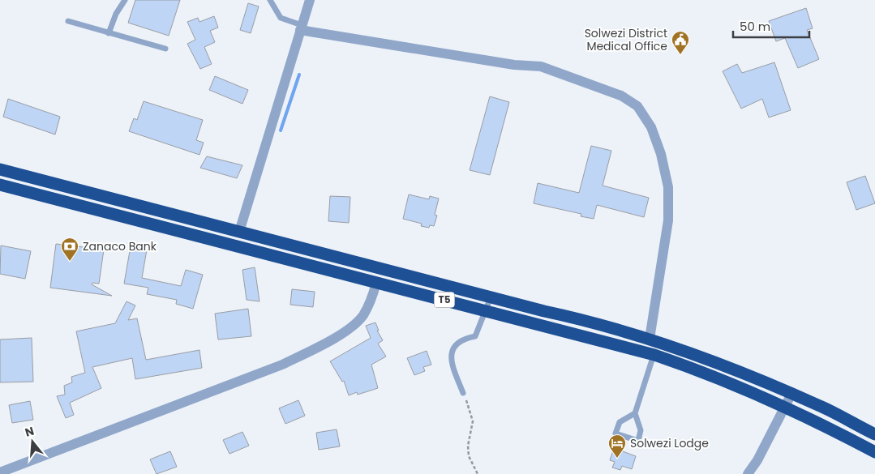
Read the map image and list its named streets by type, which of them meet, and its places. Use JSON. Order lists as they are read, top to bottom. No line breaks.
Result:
{"streets":{"highway":["T5"]},"places":{"public building":["Solwezi District Medical Office"],"bank":["Zanaco Bank"],"hotel":["Solwezi Lodge"]},"scale_bar":"50 m","north":"top"}
